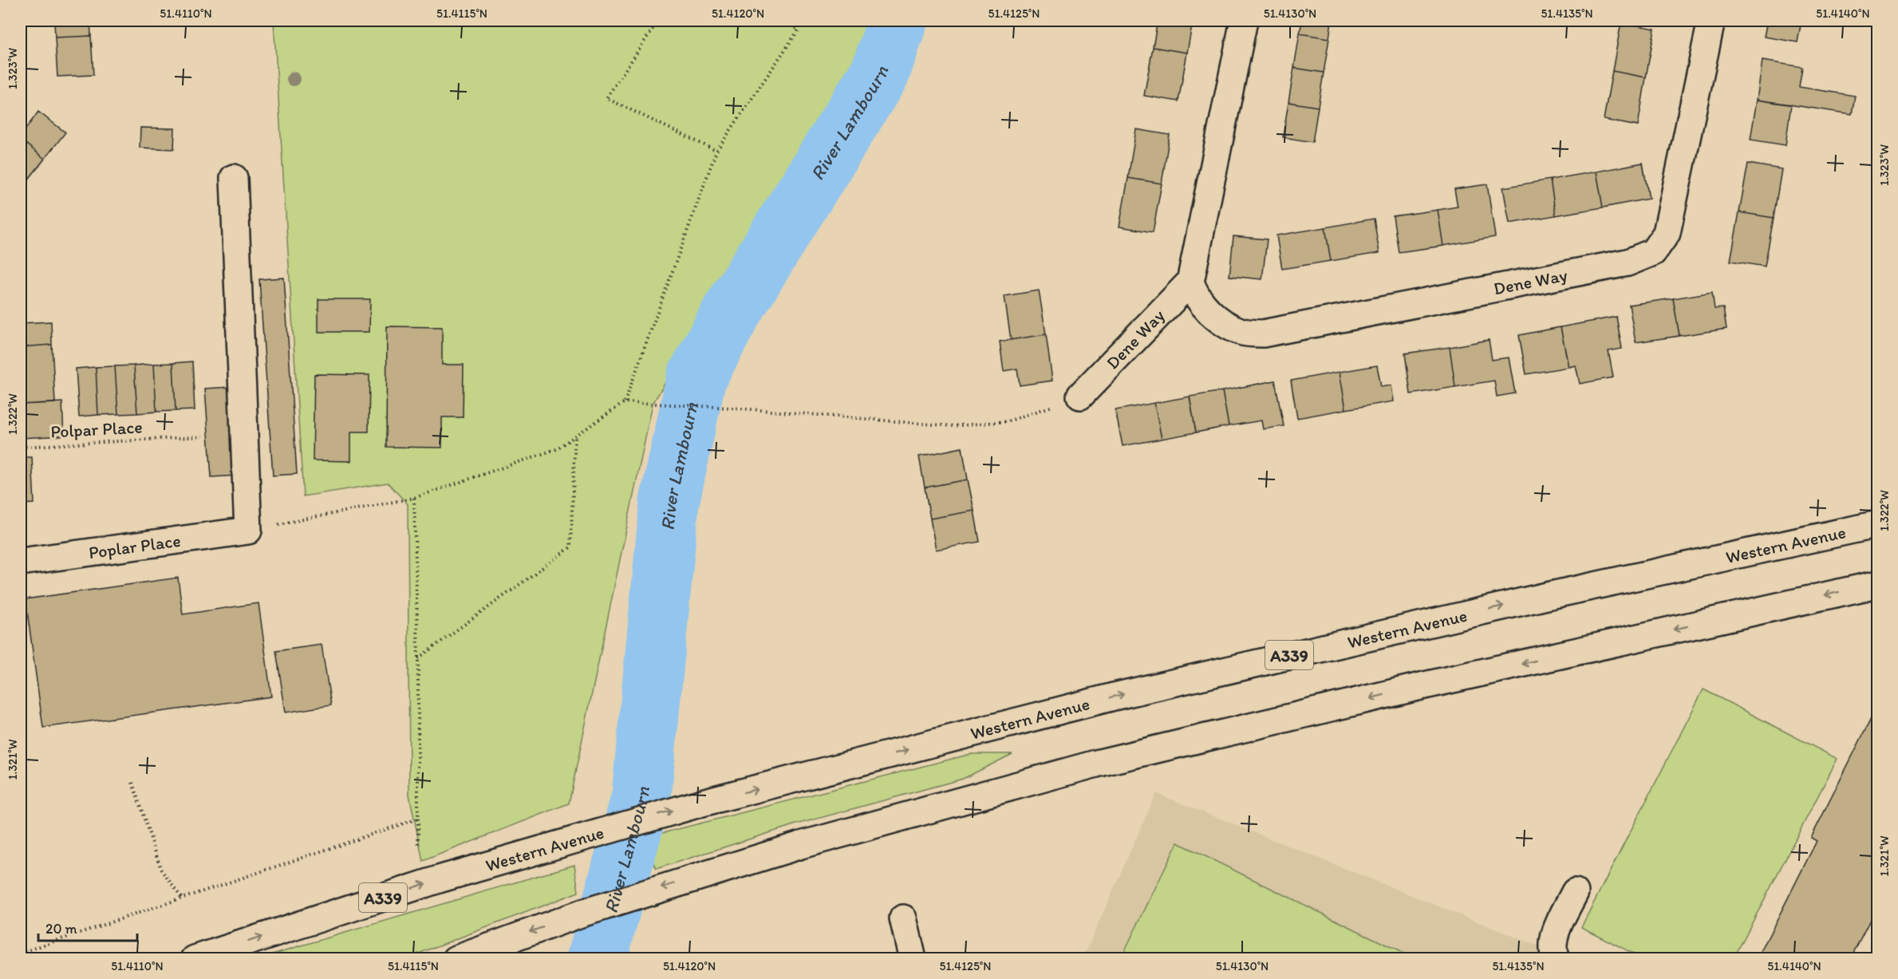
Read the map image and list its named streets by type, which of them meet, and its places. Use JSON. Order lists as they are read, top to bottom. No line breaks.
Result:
{"streets":{"main road":["Dene Way","Western Avenue","Poplar Place","A339"],"path":["Polpar Place"]},"water":["River Lambourn"],"scale_bar":"20 m","coordinates":["51.4110°N","51.4115°N","51.4120°N","51.4125°N","51.4130°N","51.4135°N","51.4140°N","1.323°W","1.322°W","1.321°W"]}
